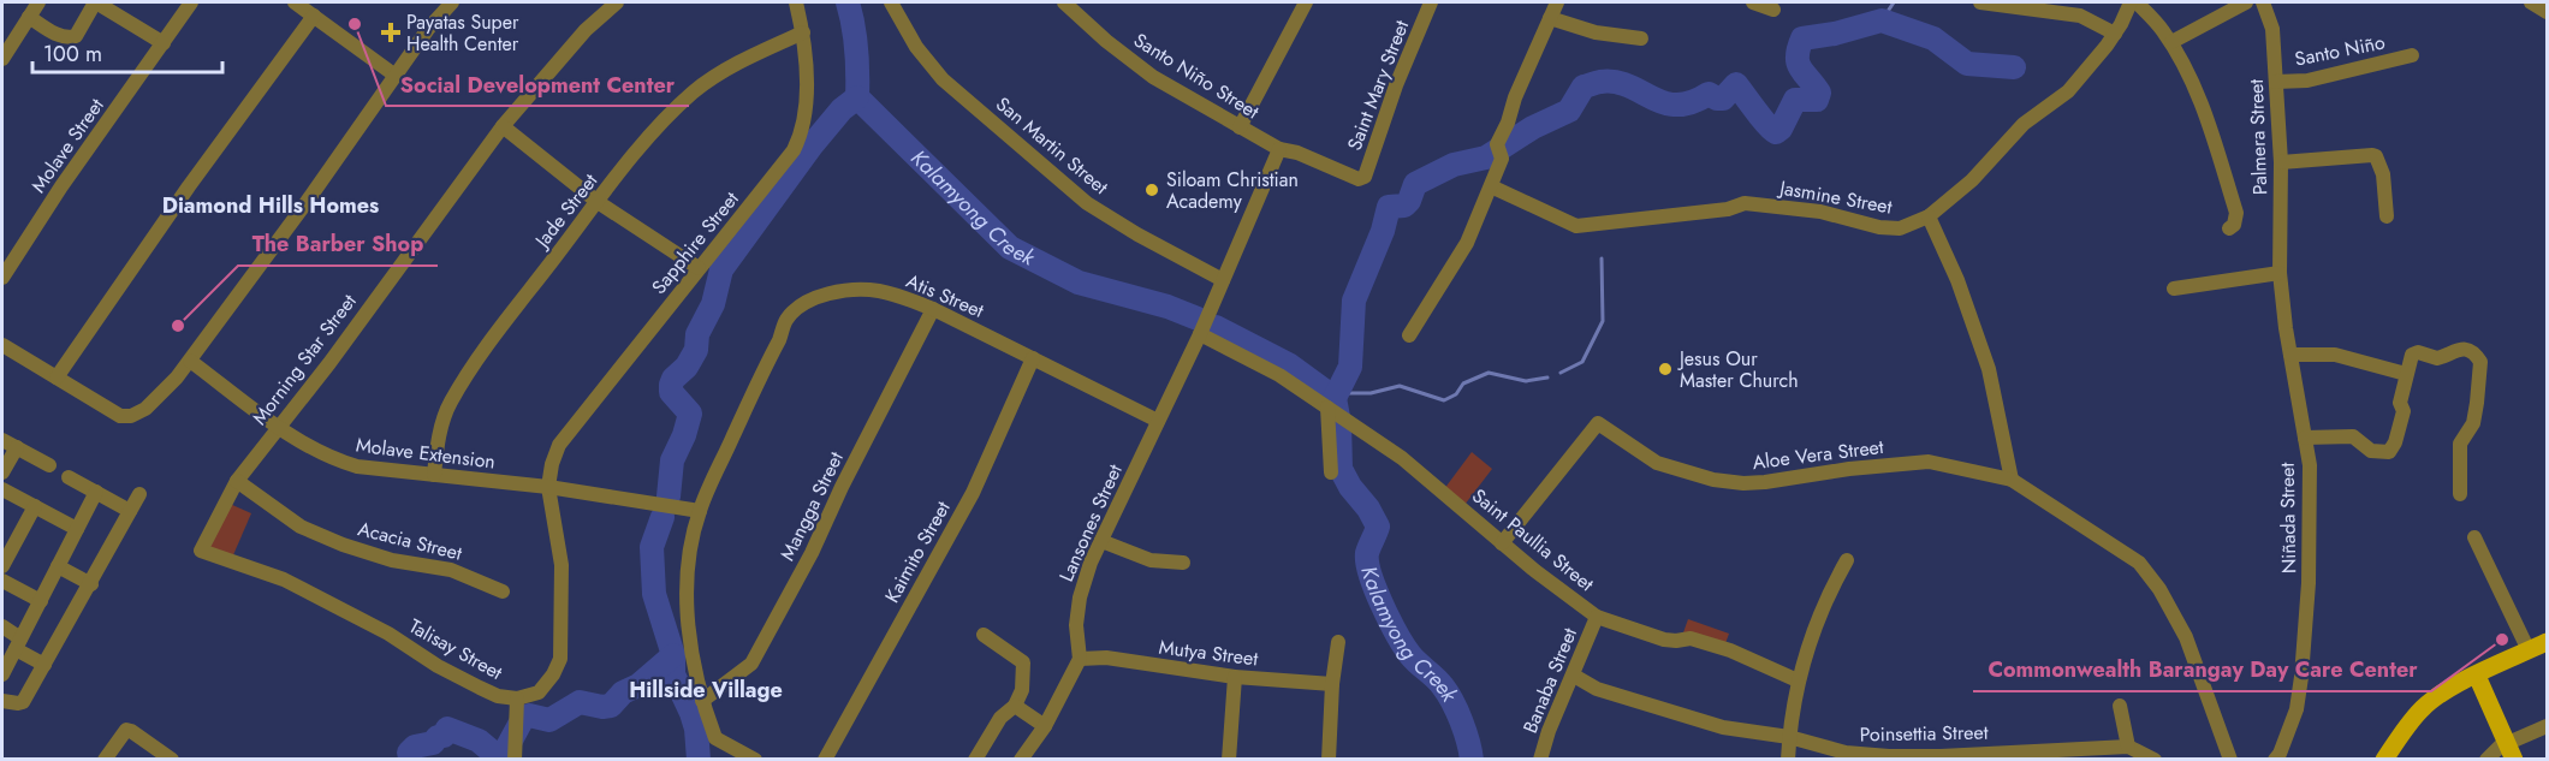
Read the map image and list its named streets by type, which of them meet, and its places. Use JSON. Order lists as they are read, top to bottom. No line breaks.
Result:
{"streets":{"street":["Santo Niño","Santo Niño Street","Saint Mary Street","Palmera Street","Molave Street","San Martin Street","Jasmine Street","Jade Street","Sapphire Street","Atis Street","Morning Star Street","Molave Extension","Aloe Vera Street","Mangga Street","Niñada Street","Lansones Street","Saint Paullia Street","Acacia Street","Kaimito Street","Talisay Street","Mutya Street","Banaba Street","Poinsettia Street"]},"crossings":[["Santo Niño","Palmera Street"],["Santo Niño Street","Saint Mary Street"],["Santo Niño Street","Lansones Street"],["Saint Mary Street","Lansones Street"],["Palmera Street","Niñada Street"],["San Martin Street","Lansones Street"],["Jade Street","Sapphire Street"],["Jade Street","Molave Extension"],["Sapphire Street","Molave Extension"],["Sapphire Street","Talisay Street"],["Atis Street","Molave Extension"],["Atis Street","Mangga Street"],["Atis Street","Lansones Street"],["Atis Street","Kaimito Street"],["Morning Star Street","Molave Extension"],["Morning Star Street","Acacia Street"],["Morning Star Street","Talisay Street"],["Molave Extension","Talisay Street"],["Aloe Vera Street","Saint Paullia Street"],["Lansones Street","Saint Paullia Street"],["Lansones Street","Mutya Street"],["Saint Paullia Street","Banaba Street"],["Banaba Street","Poinsettia Street"]],"districts":["Diamond Hills Homes","Hillside Village"],"water":["Kalamyong Creek"],"places":{"other":["Social Development Center","Siloam Christian Academy","The Barber Shop","Jesus Our Master Church","Commonwealth Barangay Day Care Center"],"health":["Payatas Super Health Center"]},"scale_bar":"100 m"}
